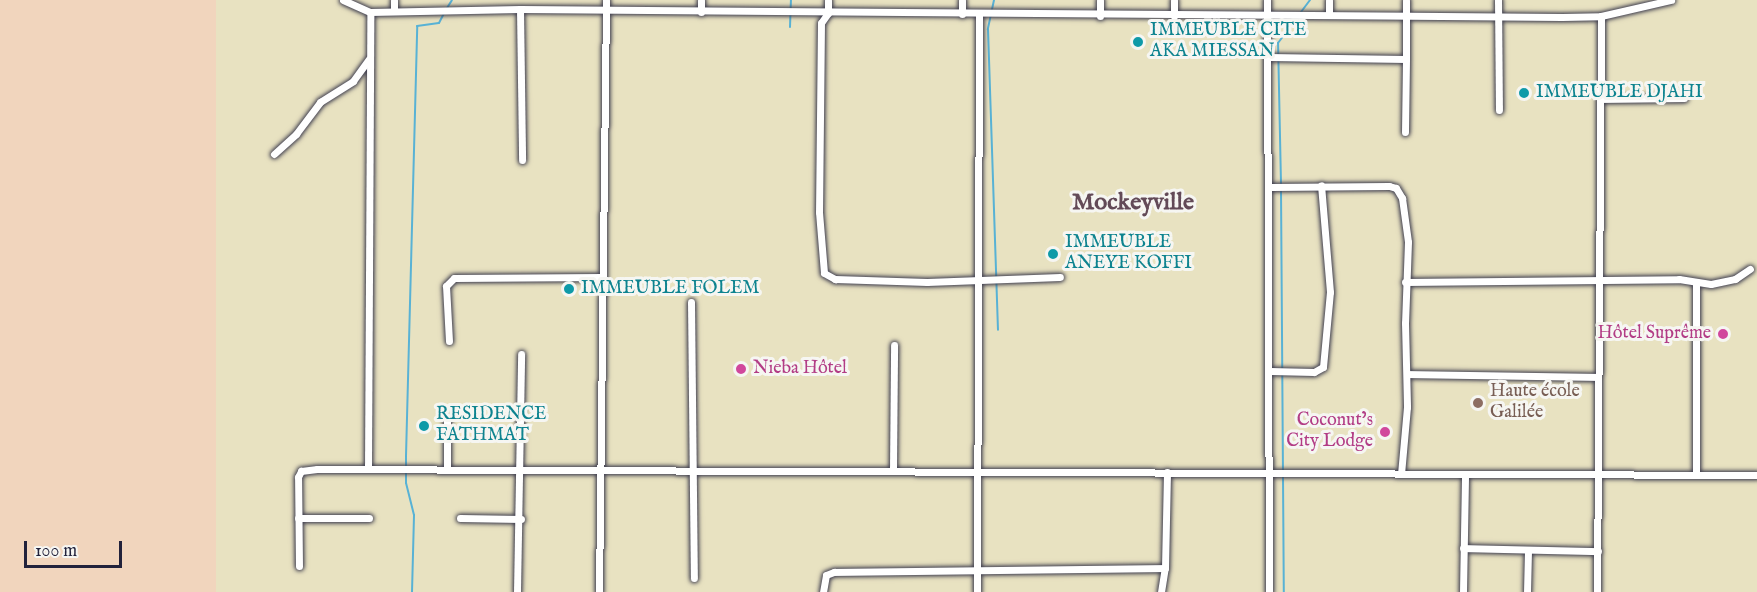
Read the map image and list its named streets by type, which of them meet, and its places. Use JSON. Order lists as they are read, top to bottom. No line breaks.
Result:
{"districts":["Mockeyville"],"places":["IMMEUBLE CITE AKA MIESSAN","IMMEUBLE DJAHI","IMMEUBLE ANEYE KOFFI","IMMEUBLE FOLEM","Hôtel Suprême","Nieba Hôtel","Haute école Galilée","RESIDENCE FATHMAT","Coconut’s City Lodge"],"scale_bar":"100 m"}
